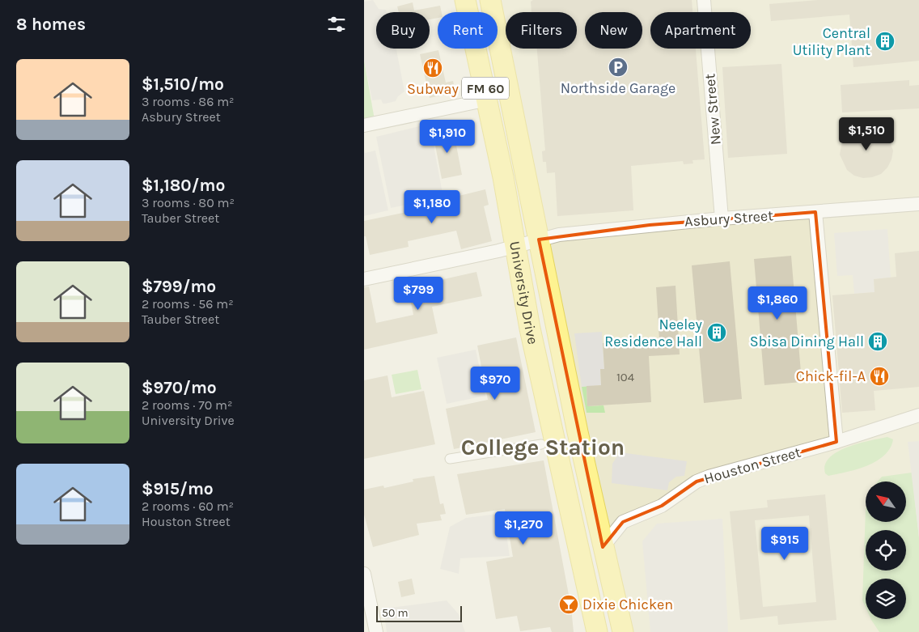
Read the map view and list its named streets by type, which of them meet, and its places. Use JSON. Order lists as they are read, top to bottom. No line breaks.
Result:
{"streets":{"main road":["FM 60","University Drive"],"street":["New Street","Asbury Street","Houston Street"]},"crossings":[["New Street","Asbury Street"],["Asbury Street","University Drive"],["University Drive","Houston Street"]],"districts":["College Station"],"places":{"building":["Central Utility Plant","Neeley Residence Hall","Sbisa Dining Hall"],"parking":["Northside Garage"],"restaurant":["Subway","Chick-fil-A"],"bar":["Dixie Chicken"]},"house_numbers":["104"],"scale_bar":"50 m","north":"top left","page":{"heading":"8 homes","chip":["Buy","Rent","Filters","New","Apartment"],"list":[{"name":"$1,510/mo","note":"3 rooms · 86 m² · Asbury Street"},{"name":"$1,180/mo","note":"3 rooms · 80 m² · Tauber Street"},{"name":"$799/mo","note":"2 rooms · 56 m² · Tauber Street"},{"name":"$970/mo","note":"2 rooms · 70 m² · University Drive"},{"name":"$915/mo","note":"2 rooms · 60 m² · Houston Street"}],"price":["$1,510","$1,910","$1,180","$799","$1,860","$970","$1,270","$915"],"scale":"50 m"}}
